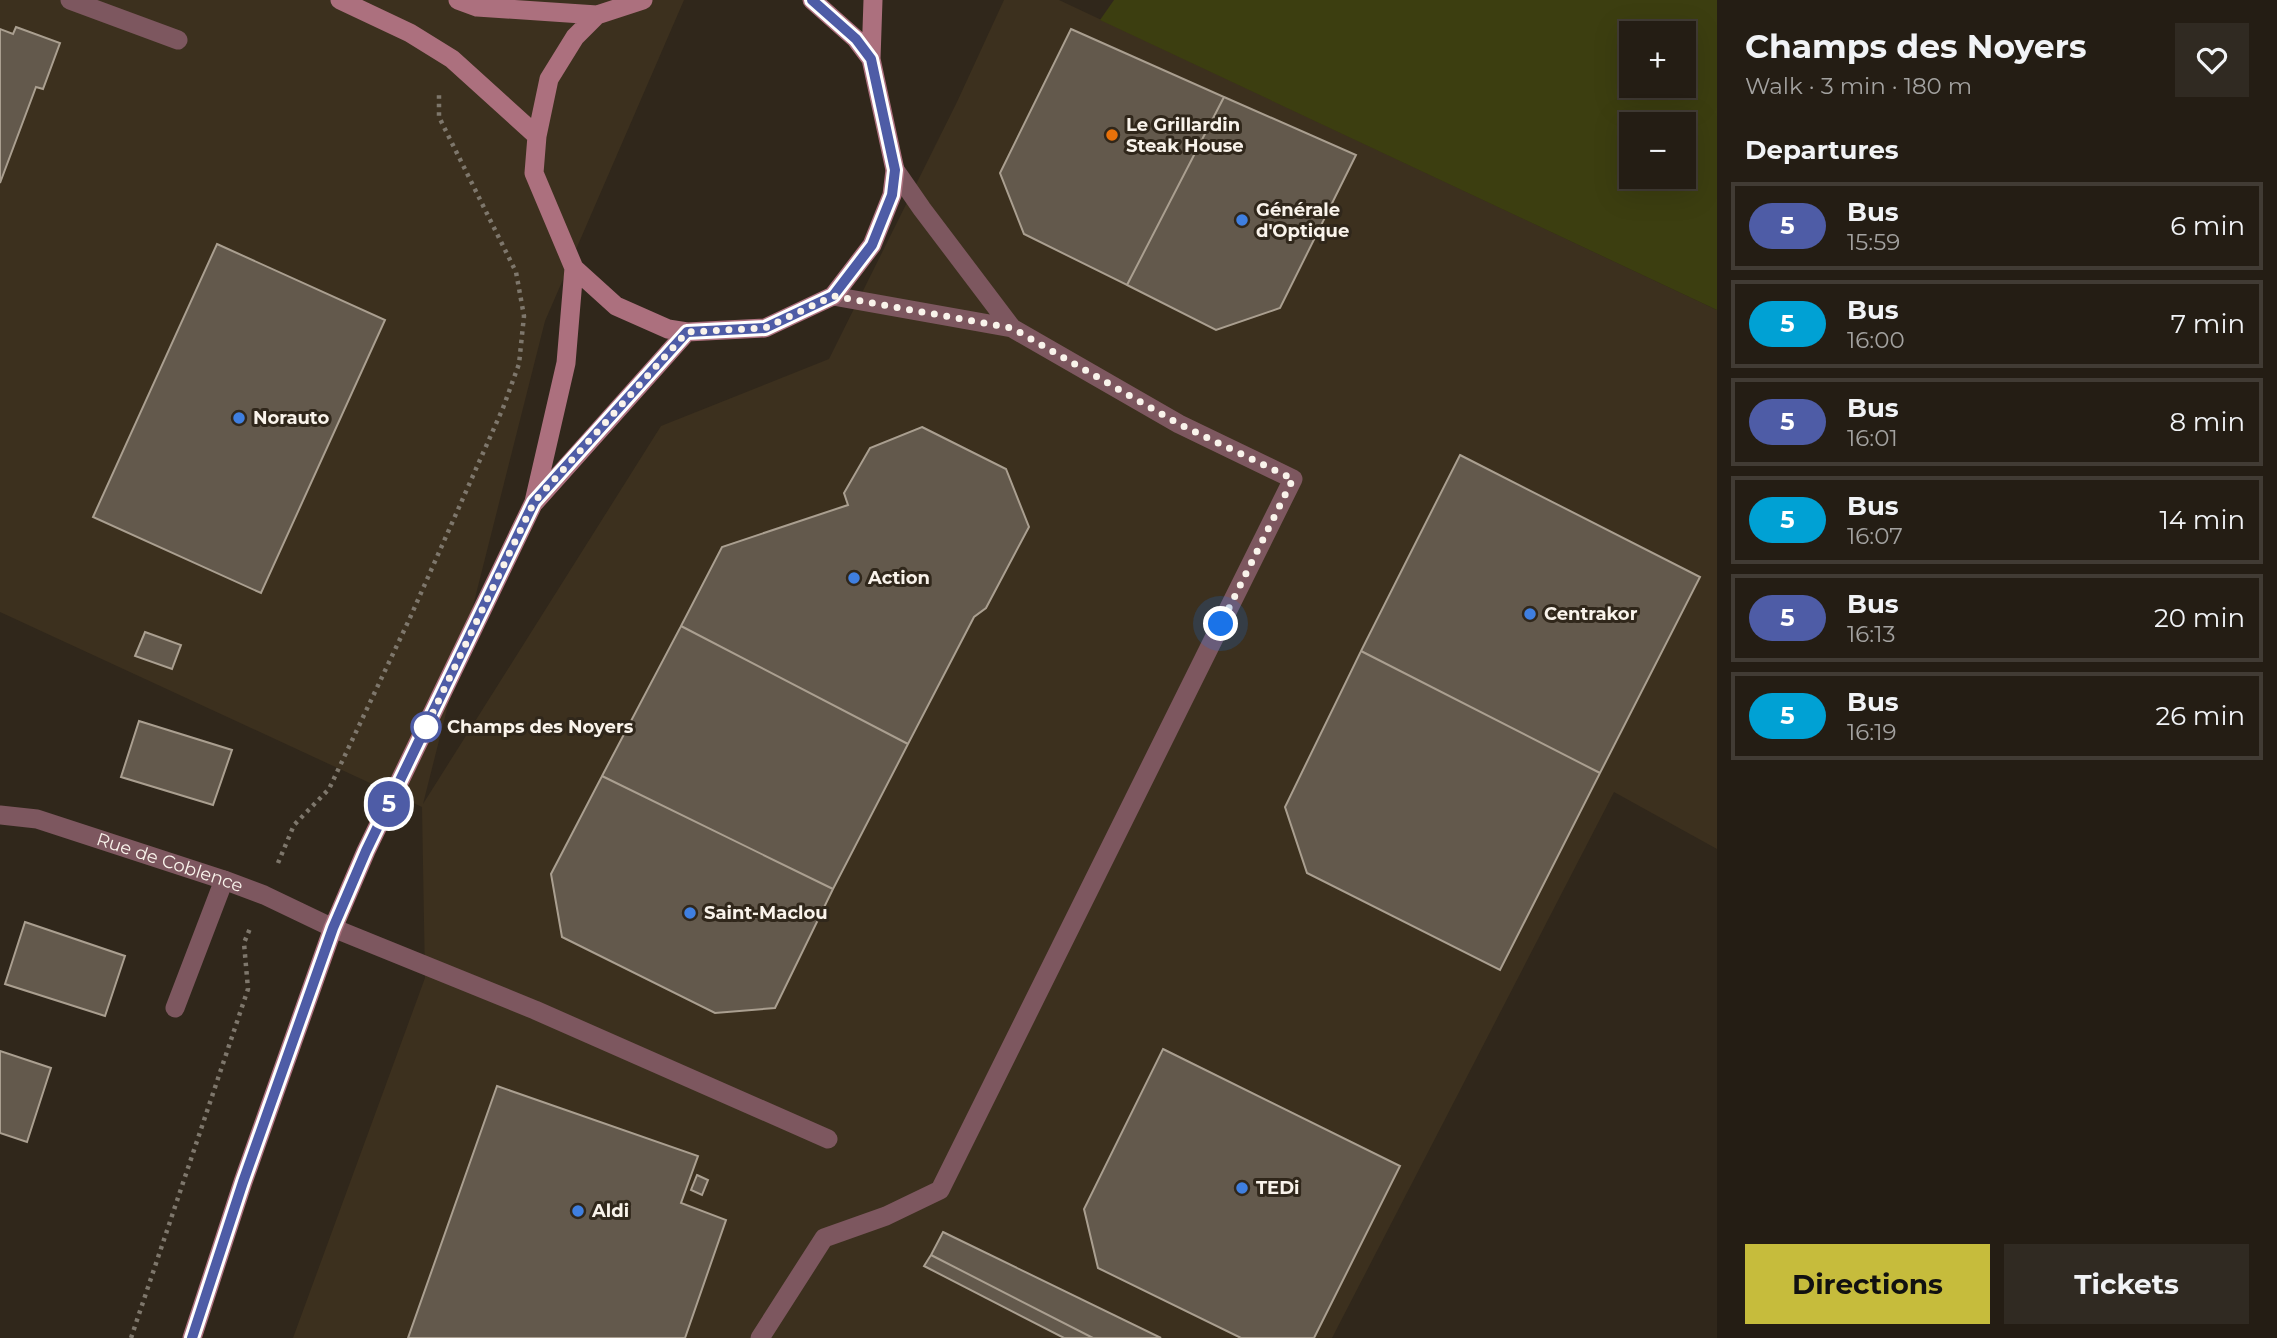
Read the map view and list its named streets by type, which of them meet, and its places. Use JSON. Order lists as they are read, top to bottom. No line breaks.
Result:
{"streets":{"street":["Rue de Coblence"]},"places":["Le Grillardin Steak House","Générale d'Optique","Norauto","Action","Centrakor","Champs des Noyers","Saint-Maclou","TEDi","Aldi"],"lines":["bus line 5"],"page":{"on_map":"5","heading":[["Champs des Noyers","Walk · 3 min · 180 m"],"Departures"],"map_buttons":["+","−"],"list":[{"mark":"5","name":"Bus","note":"15:59","value":"6 min"},{"mark":"5","name":"Bus","note":"16:00","value":"7 min"},{"mark":"5","name":"Bus","note":"16:01","value":"8 min"},{"mark":"5","name":"Bus","note":"16:07","value":"14 min"},{"mark":"5","name":"Bus","note":"16:13","value":"20 min"},{"mark":"5","name":"Bus","note":"16:19","value":"26 min"}],"buttons":["Directions","Tickets"]}}
